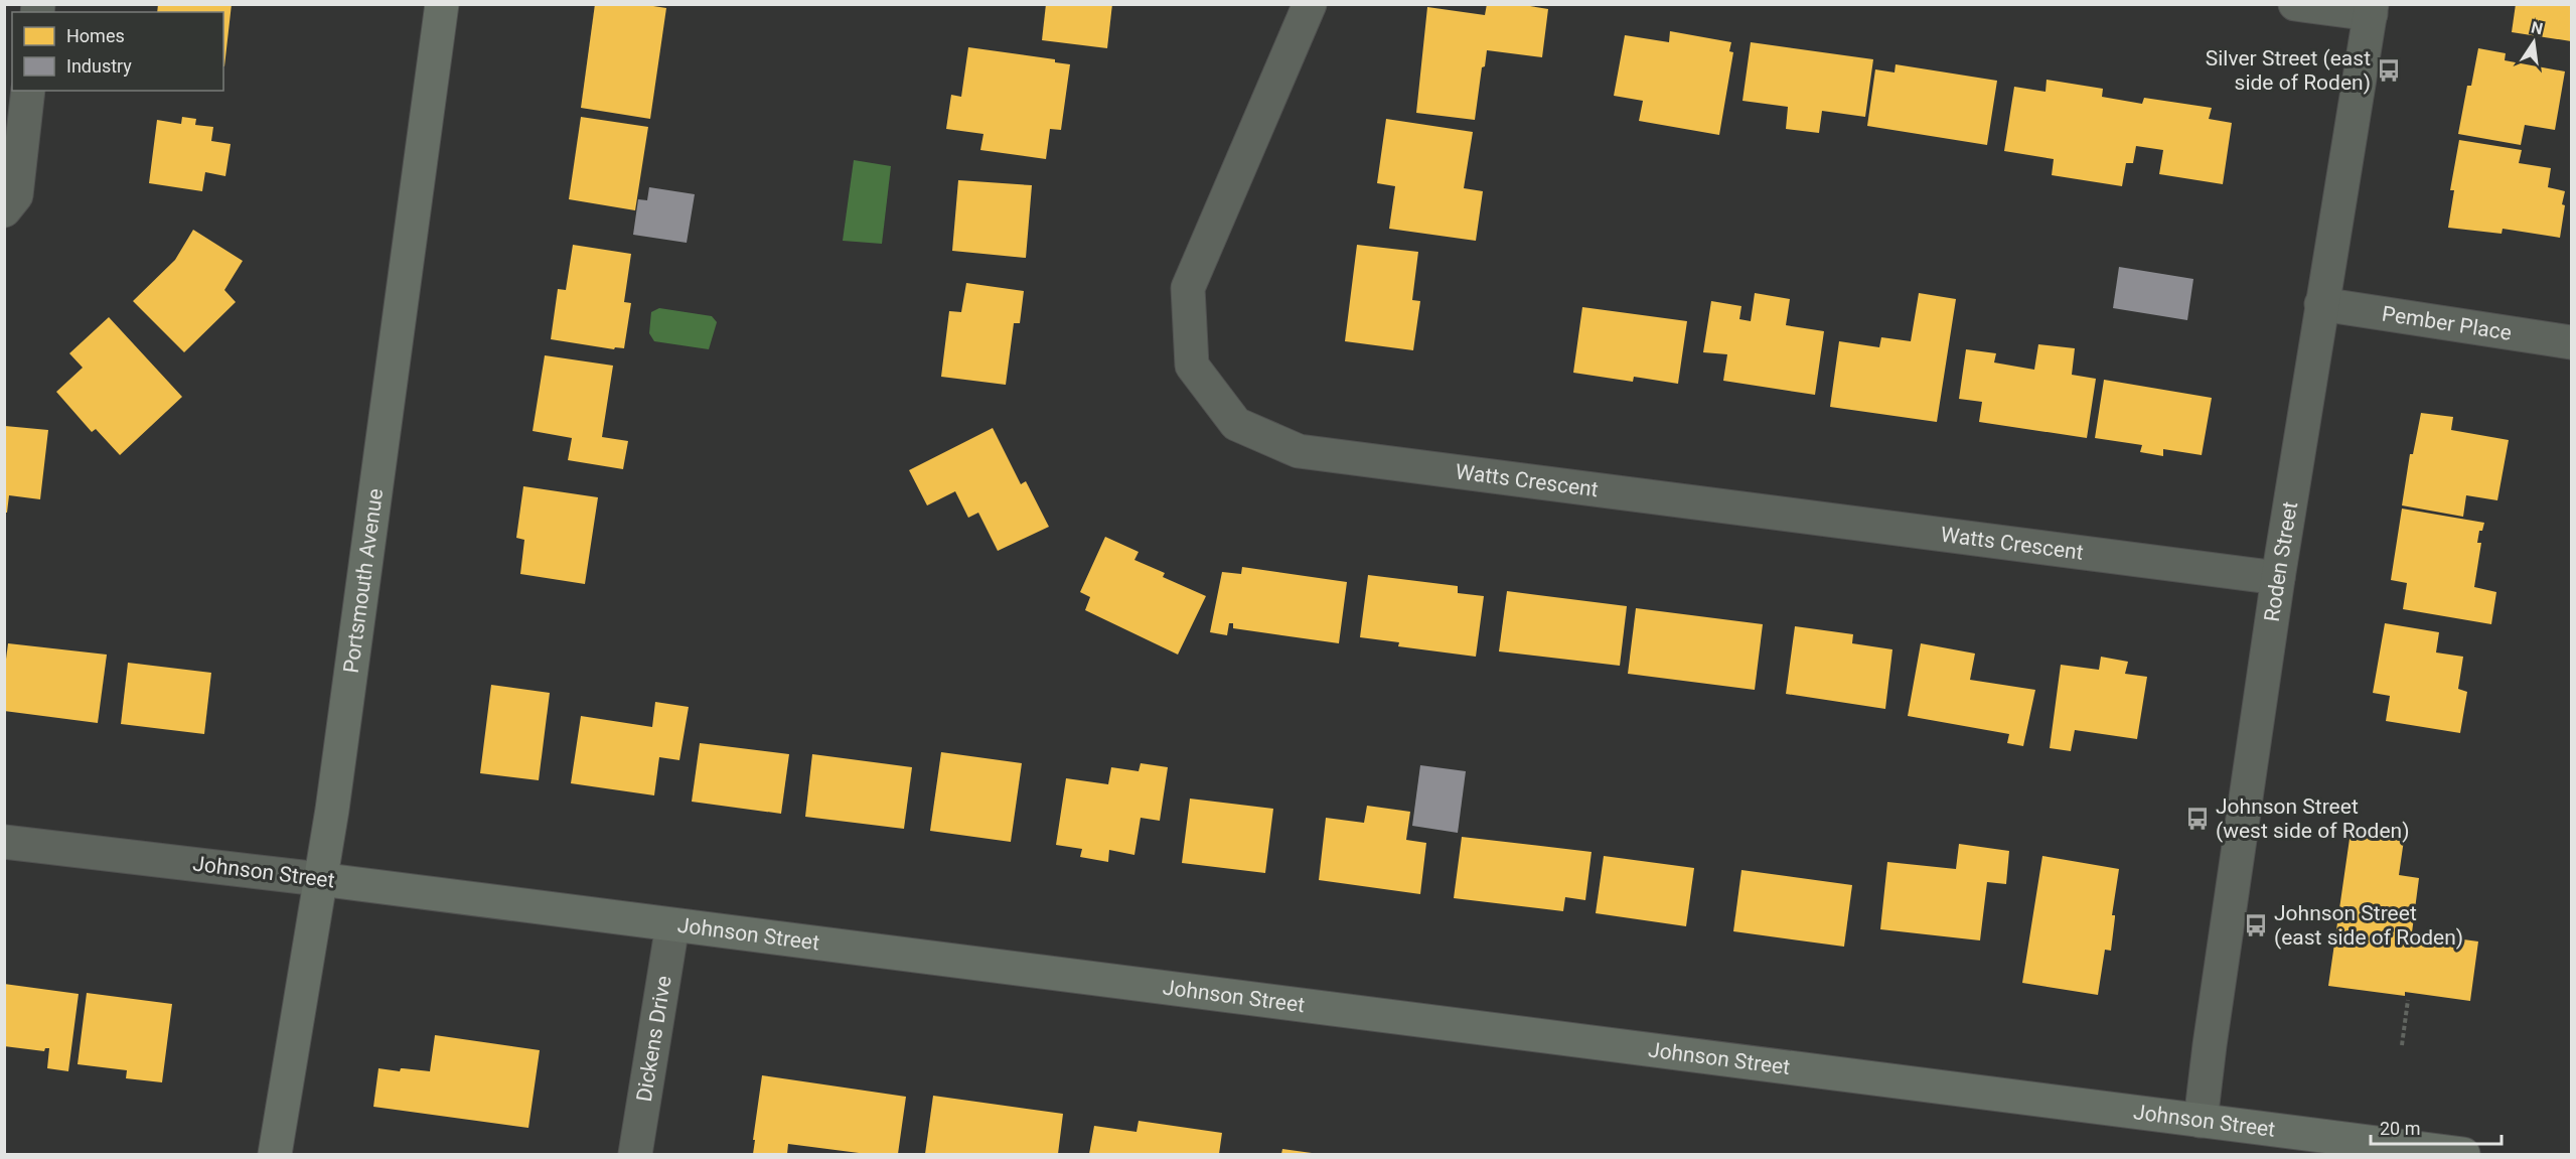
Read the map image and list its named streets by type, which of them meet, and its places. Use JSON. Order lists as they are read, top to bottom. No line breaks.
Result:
{"streets":{"main road":["Portsmouth Avenue","Johnson Street"],"street":["Pember Place","Watts Crescent","Roden Street","Dickens Drive"]},"crossings":[["Pember Place","Roden Street"],["Watts Crescent","Roden Street"],["Roden Street","Johnson Street"],["Portsmouth Avenue","Johnson Street"],["Johnson Street","Dickens Drive"]],"places":{"bus stop":["Silver Street (east side of Roden)","Johnson Street (west side of Roden)","Johnson Street (east side of Roden)"]},"legend":["Homes","Industry"],"scale_bar":"20 m","north":"top"}
